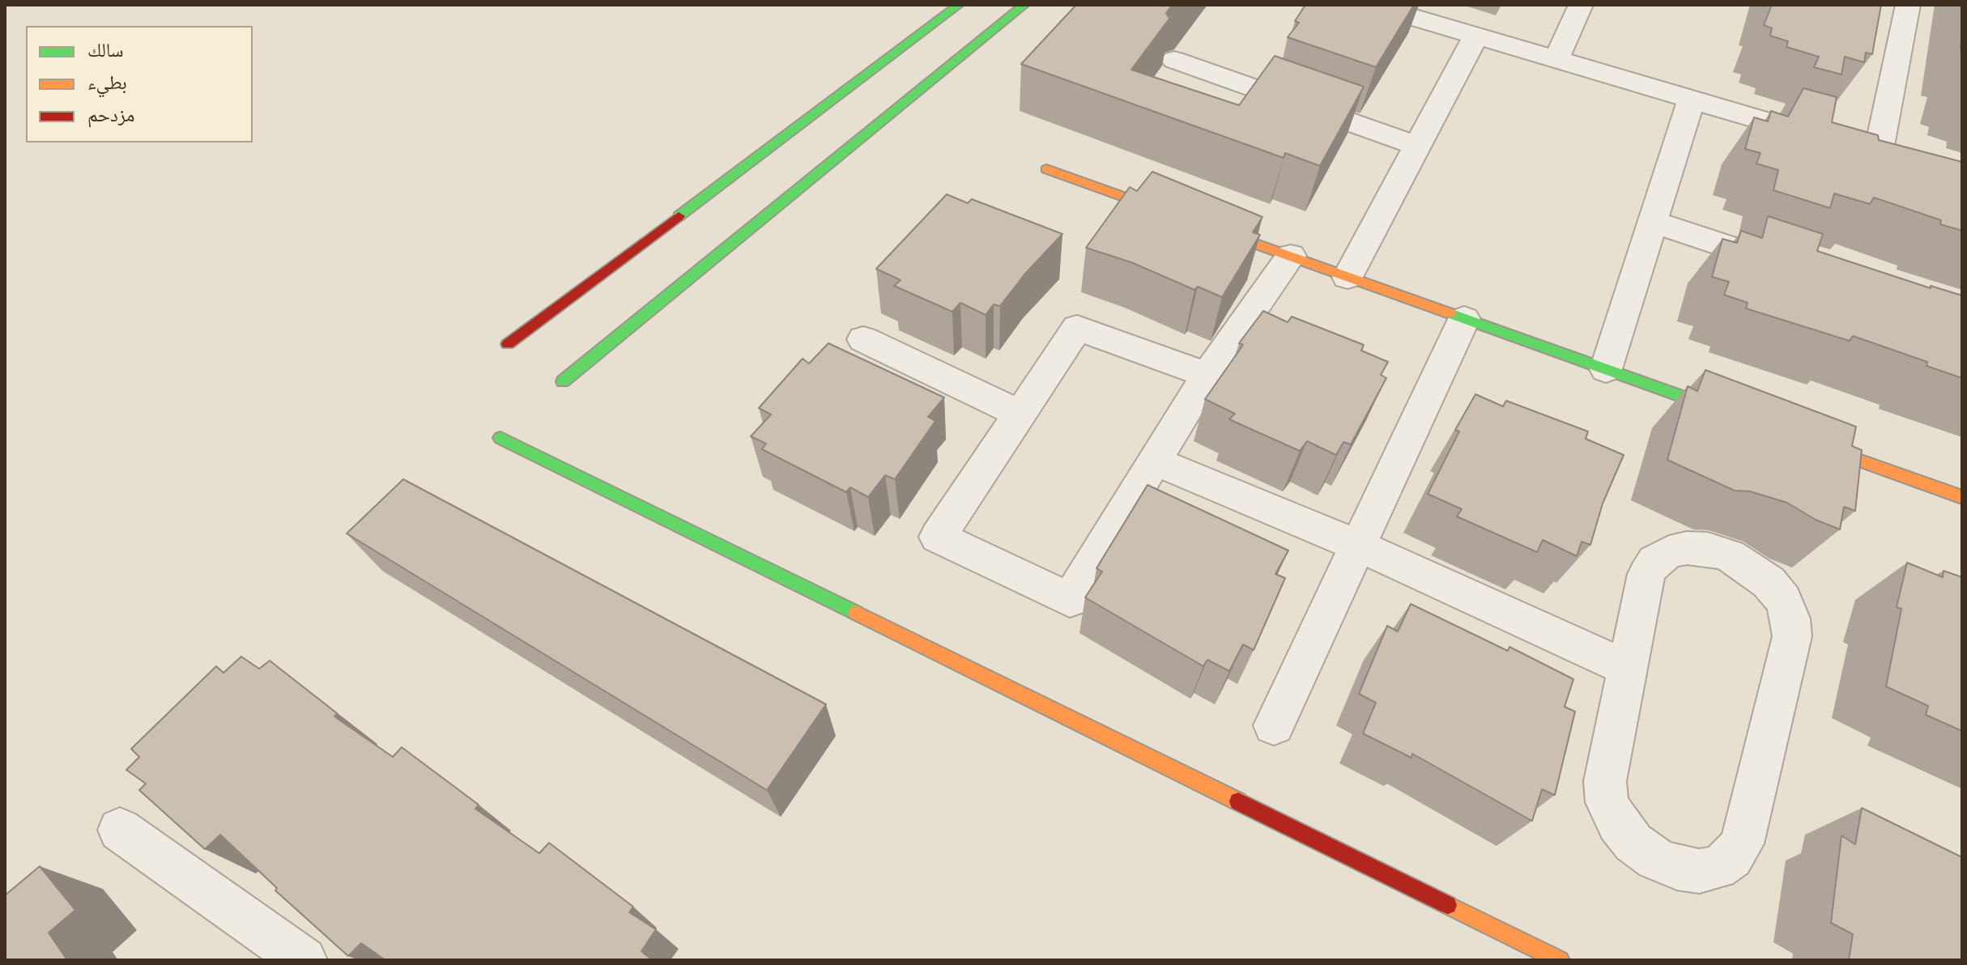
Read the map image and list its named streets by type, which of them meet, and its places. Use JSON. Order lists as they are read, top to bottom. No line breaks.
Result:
{"legend":["سالك","بطيء","مزدحم"]}
